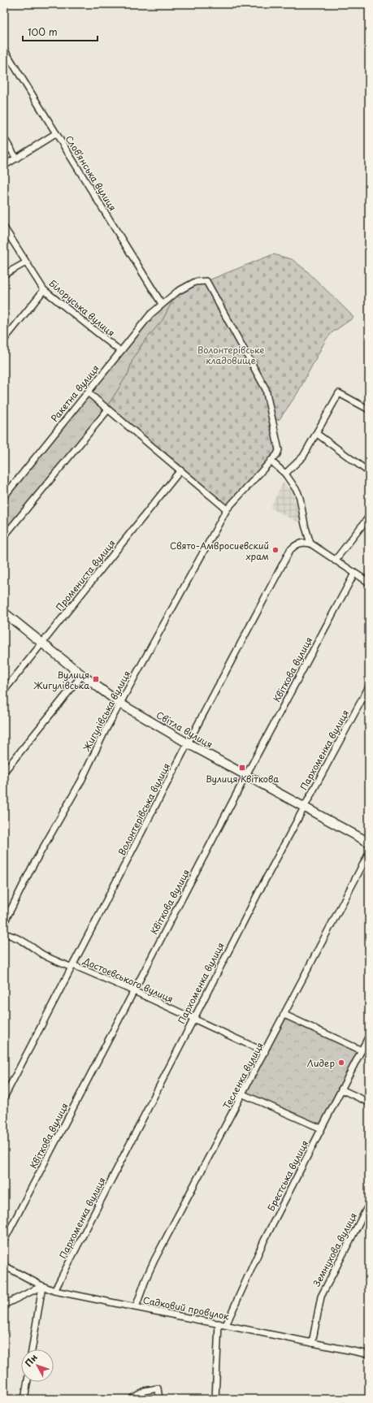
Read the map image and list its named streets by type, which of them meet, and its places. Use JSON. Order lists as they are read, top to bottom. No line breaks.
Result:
{"streets":{"street":["Слов’янська вулиця","Білоруська вулиця","Ракетна вулиця","Промениста вулиця","Квіткова вулиця","Жигулівська вулиця","Світла вулиця","Пархоменка вулиця","Волонтерівська вулиця","Достоєвського вулиця","Тесленка вулиця","Брестська вулиця","Земнухова вулиця","Садковий провулок"]},"crossings":[["Слов’янська вулиця","Ракетна вулиця"],["Білоруська вулиця","Ракетна вулиця"],["Ракетна вулиця","Жигулівська вулиця"],["Промениста вулиця","Світла вулиця"],["Квіткова вулиця","Світла вулиця"],["Квіткова вулиця","Достоєвського вулиця"],["Жигулівська вулиця","Світла вулиця"],["Світла вулиця","Пархоменка вулиця"],["Світла вулиця","Волонтерівська вулиця"],["Пархоменка вулиця","Достоєвського вулиця"],["Пархоменка вулиця","Садковий провулок"],["Волонтерівська вулиця","Достоєвського вулиця"],["Достоєвського вулиця","Тесленка вулиця"],["Тесленка вулиця","Садковий провулок"],["Брестська вулиця","Садковий провулок"],["Земнухова вулиця","Садковий провулок"]],"parks":["Волонтерівське кладовище"],"places":{"other":["Свято-Амвросиевский храм","Лидер"],"transit":["Вулиця Жигулівська","Вулиця Квіткова"]},"scale_bar":"100 m","north":"top left"}
